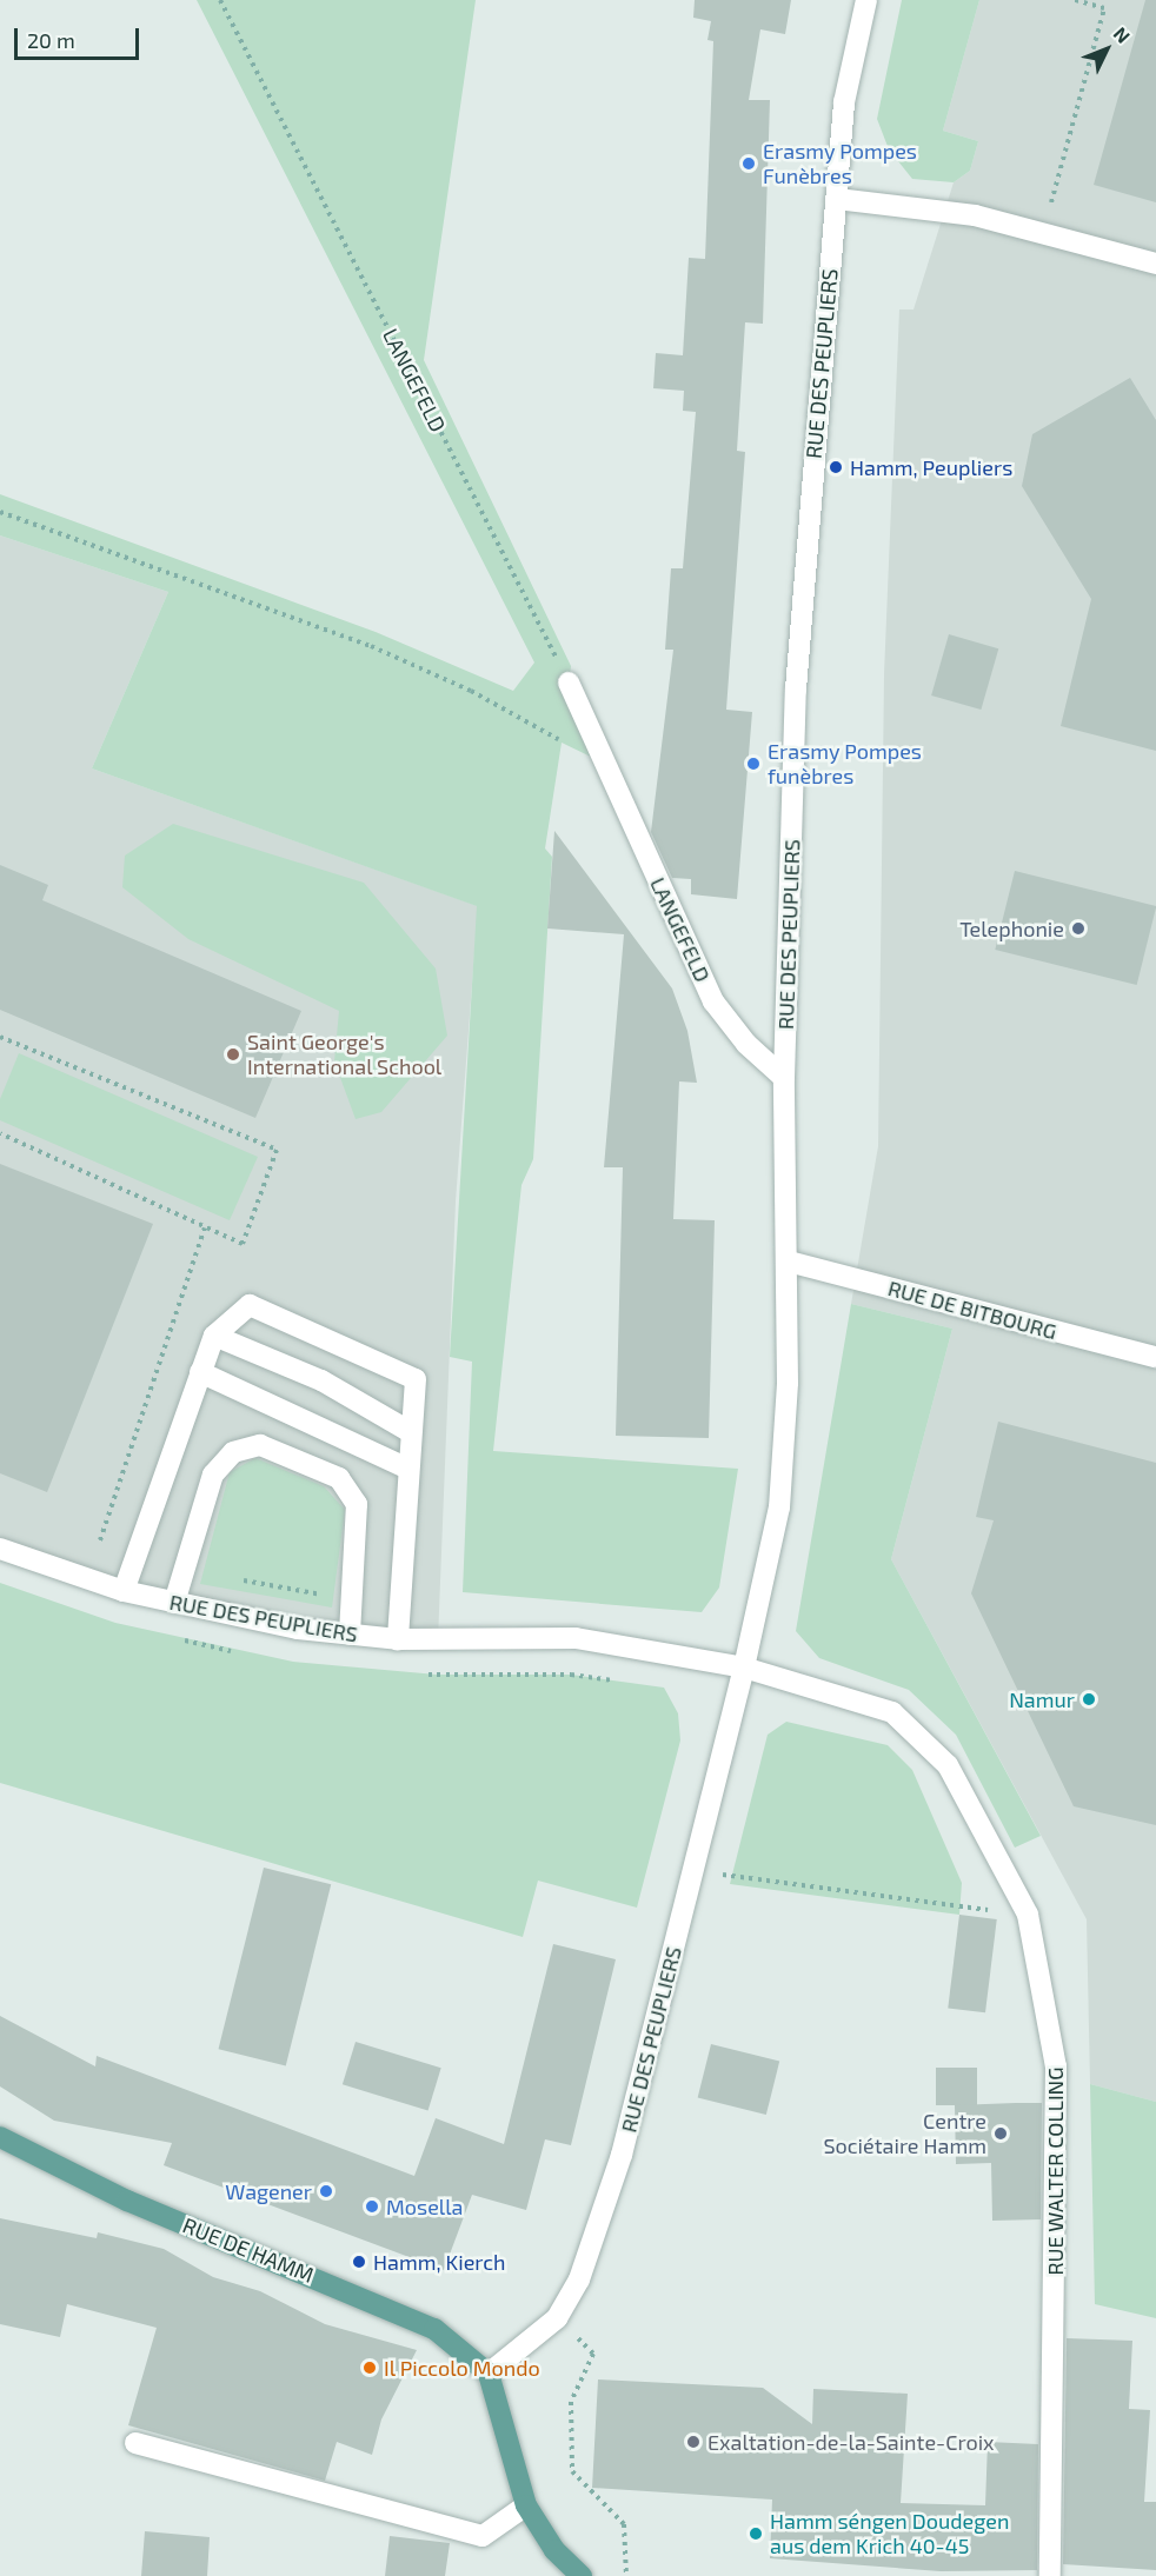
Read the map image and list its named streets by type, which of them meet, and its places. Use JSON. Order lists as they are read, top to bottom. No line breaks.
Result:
{"streets":{"main road":["RUE DE HAMM"],"street":["RUE DES PEUPLIERS","LANGEFELD","RUE DE BITBOURG","RUE WALTER COLLING"]},"crossings":[["RUE DES PEUPLIERS","LANGEFELD"],["RUE DES PEUPLIERS","RUE DE BITBOURG"],["RUE DES PEUPLIERS","RUE WALTER COLLING"],["RUE DES PEUPLIERS","RUE DE HAMM"]],"places":["Erasmy Pompes Funèbres","Hamm, Peupliers","Erasmy Pompes funèbres","Telephonie","Saint George's International School","Namur","Centre Sociétaire Hamm","Wagener","Mosella","Hamm, Kierch","Il Piccolo Mondo","Exaltation-de-la-Sainte-Croix","Hamm séngen Doudegen aus dem Krich 40-45"],"scale_bar":"20 m","north":"top right"}
